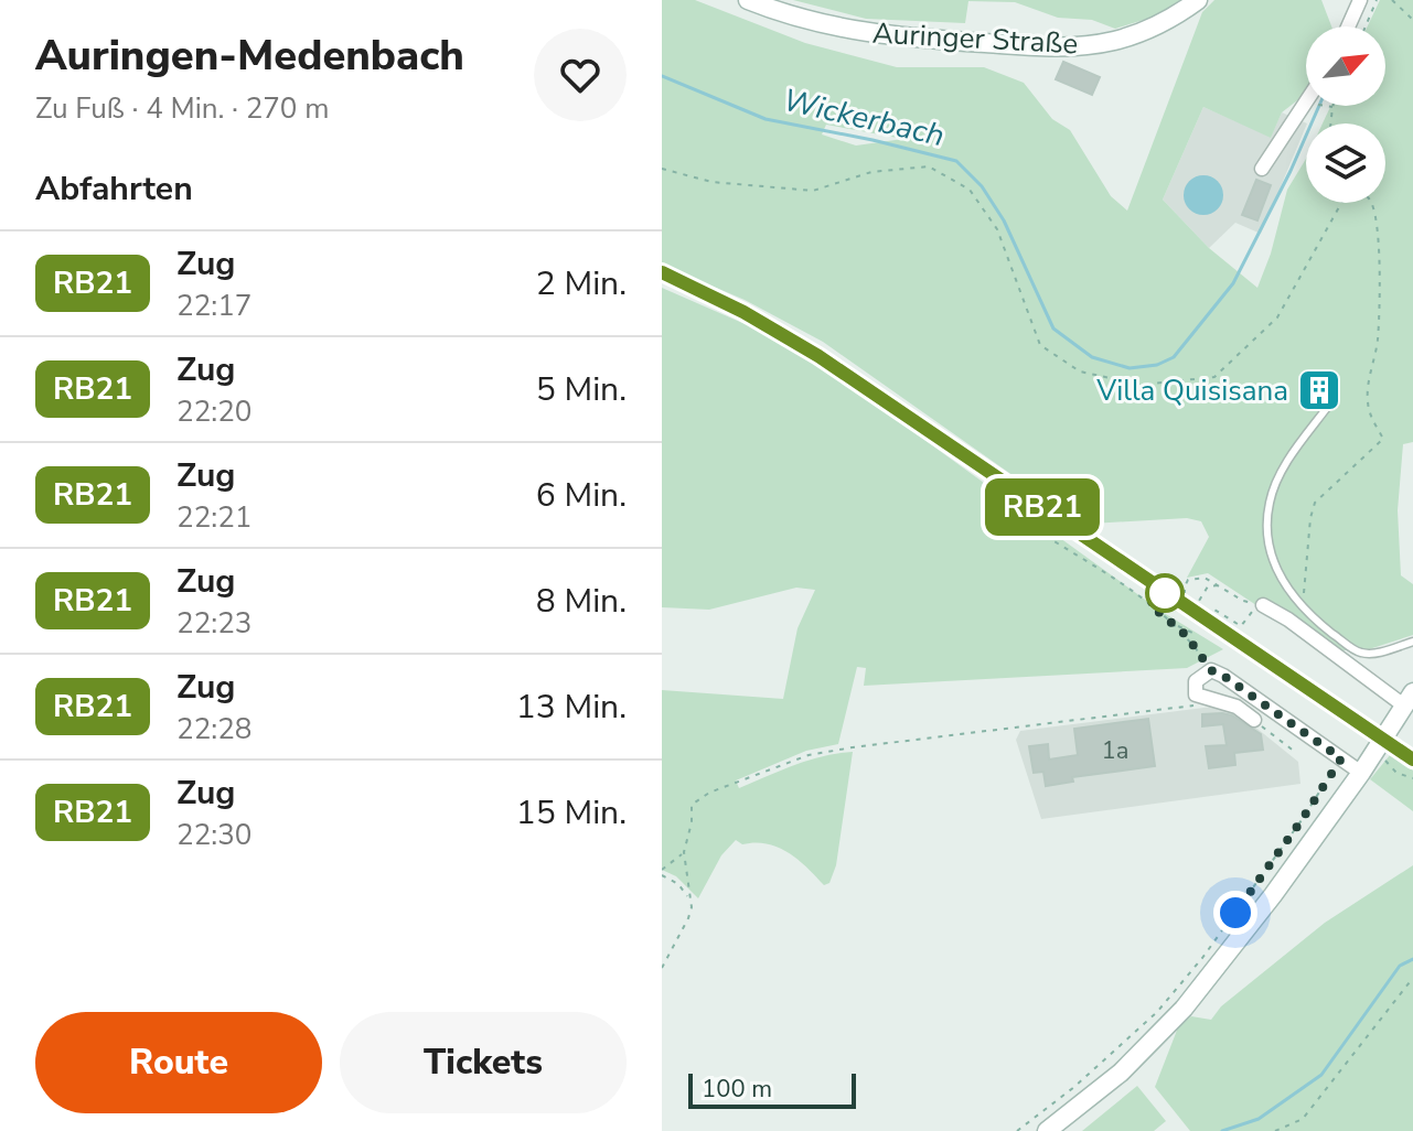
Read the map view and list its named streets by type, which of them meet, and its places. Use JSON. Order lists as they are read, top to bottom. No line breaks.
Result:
{"streets":{"main road":["Auringer Straße"]},"water":["Wickerbach"],"places":{"building":["Villa Quisisana"]},"house_numbers":["1a"],"scale_bar":"100 m","north":"top right","page":{"heading":[["Auringen-Medenbach","Zu Fuß · 4 Min. · 270 m"],"Abfahrten"],"on_map":"RB21","list":[{"mark":"RB21","name":"Zug","note":"22:17","value":"2 Min."},{"mark":"RB21","name":"Zug","note":"22:20","value":"5 Min."},{"mark":"RB21","name":"Zug","note":"22:21","value":"6 Min."},{"mark":"RB21","name":"Zug","note":"22:23","value":"8 Min."},{"mark":"RB21","name":"Zug","note":"22:28","value":"13 Min."},{"mark":"RB21","name":"Zug","note":"22:30","value":"15 Min."}],"buttons":["Route","Tickets"],"scale":"100 m"}}
